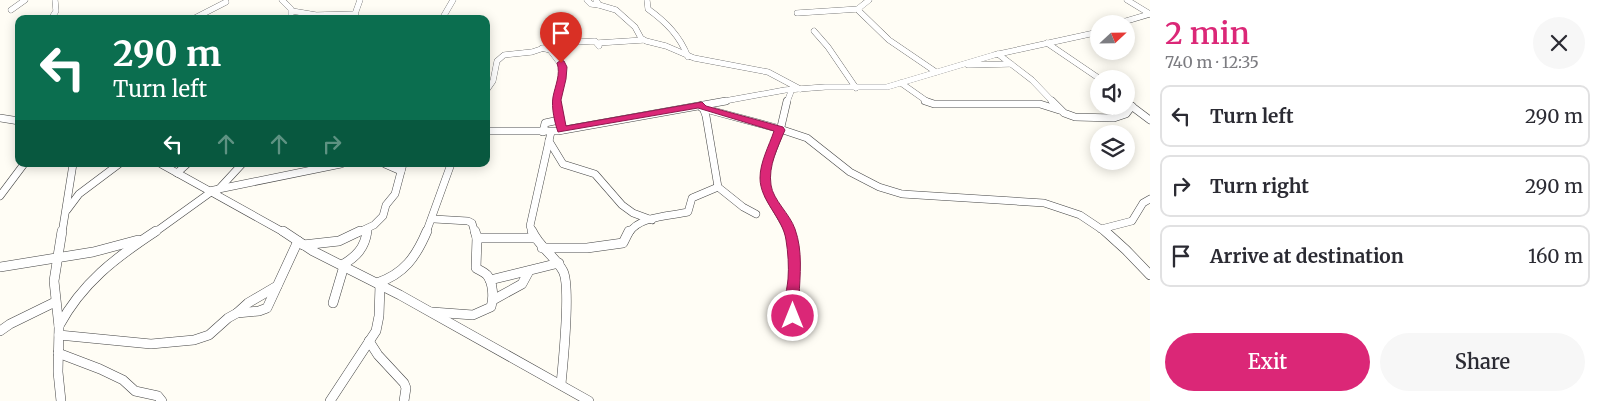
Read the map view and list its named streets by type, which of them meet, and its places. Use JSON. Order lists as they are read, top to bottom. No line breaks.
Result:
{"north":"right","page":{"heading":["2 min","740 m · 12:35"],"turn":["290 m","Turn left"],"list":[{"name":"Turn left","value":"290 m"},{"name":"Turn right","value":"290 m"},{"name":"Arrive at destination","value":"160 m"}],"buttons":["Exit","Share"]}}
